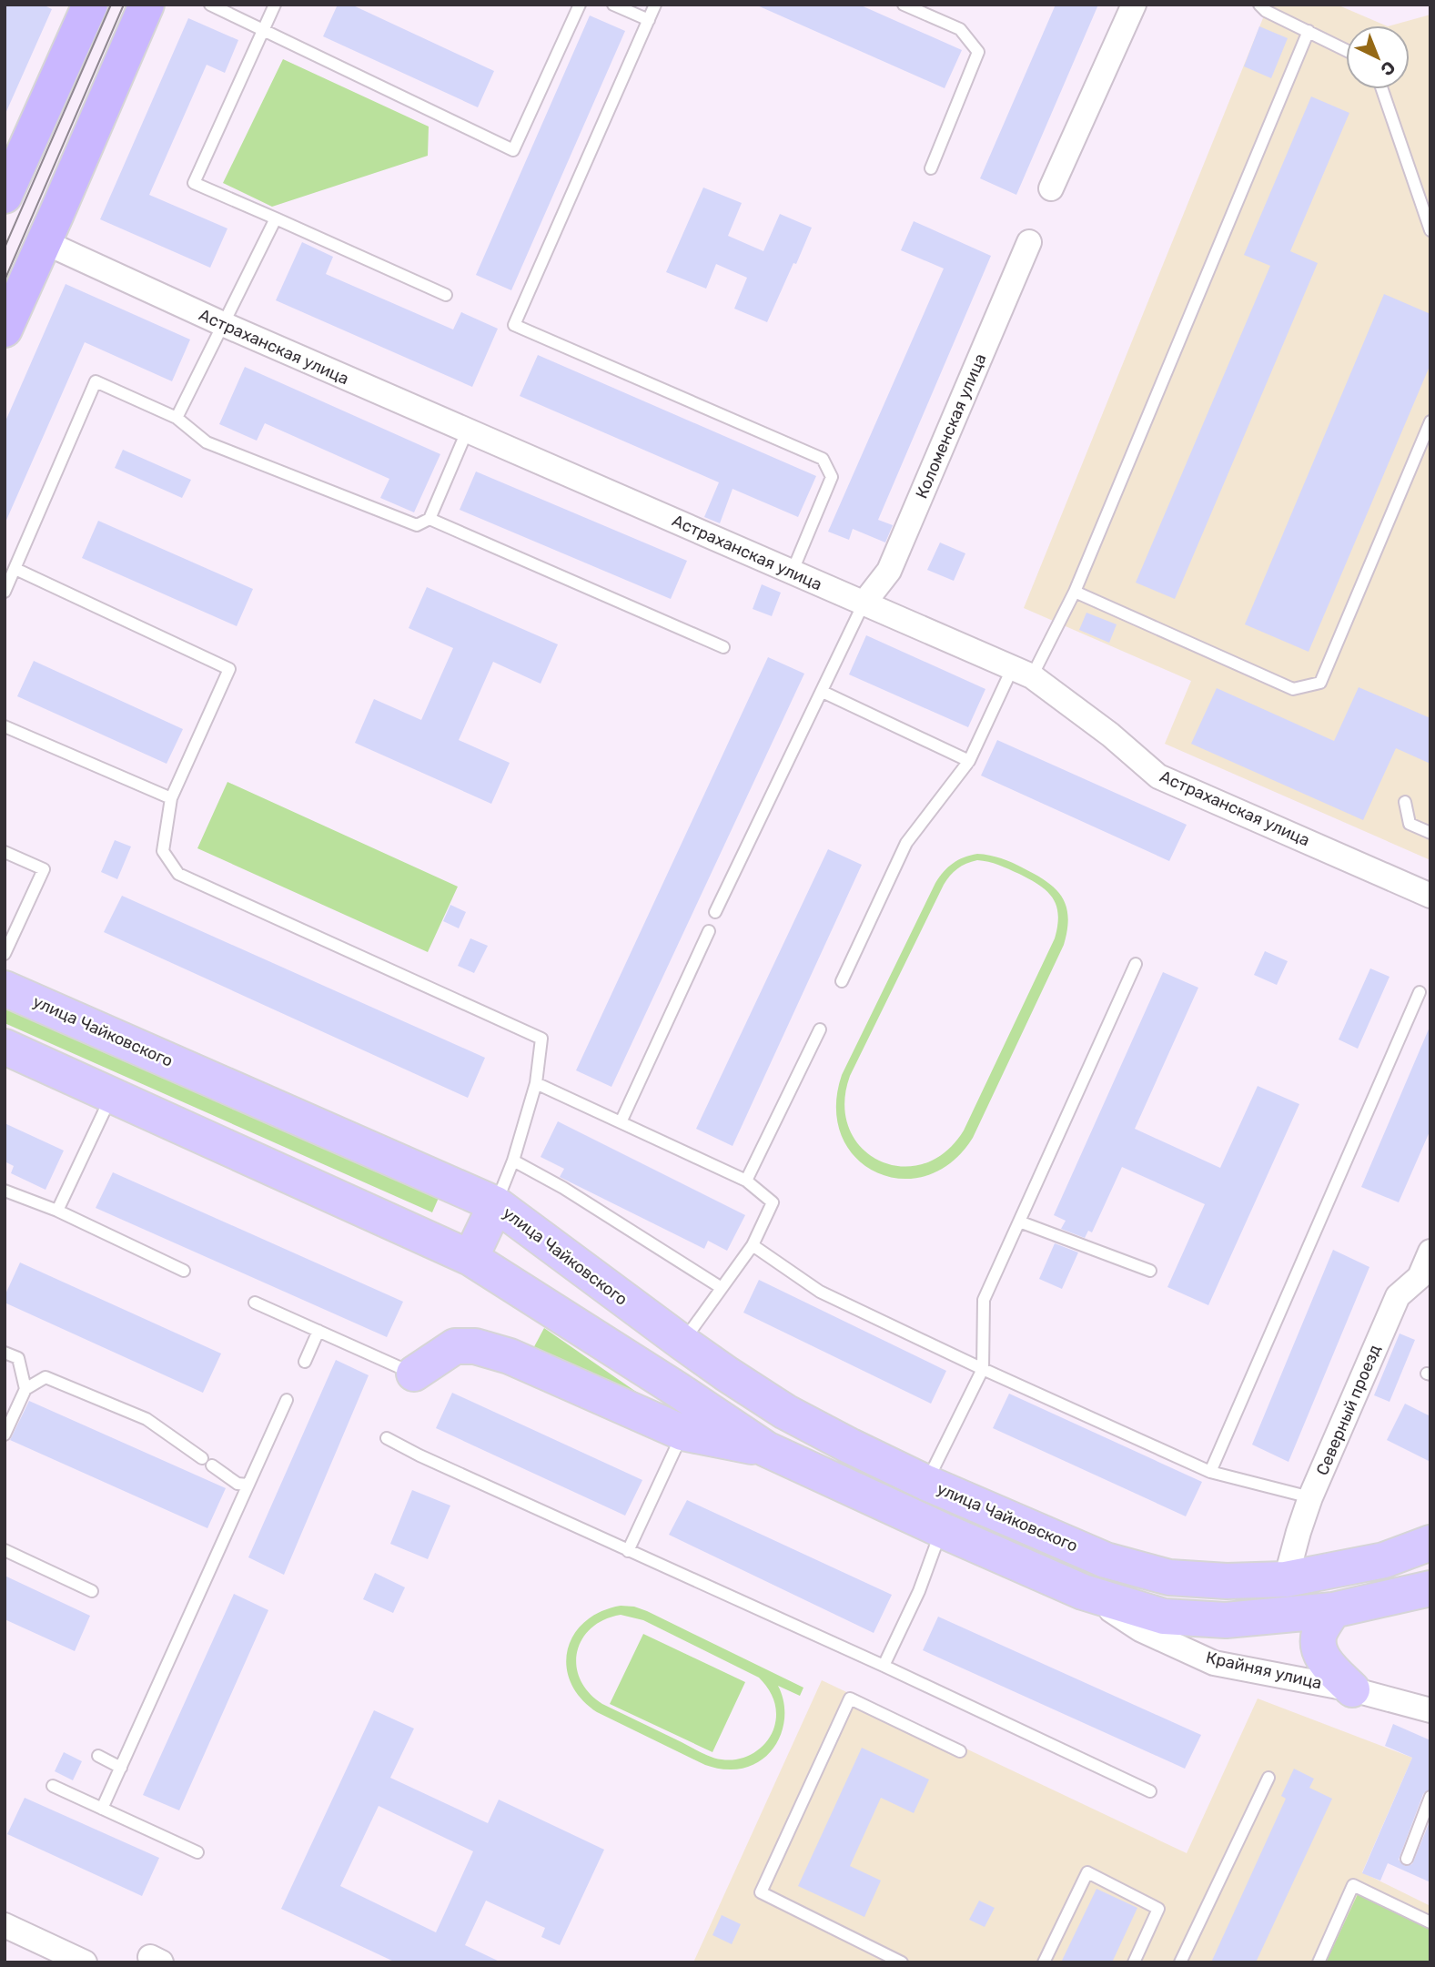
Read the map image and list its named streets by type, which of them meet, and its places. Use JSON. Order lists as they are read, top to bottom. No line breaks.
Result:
{"streets":{"main road":["улица Чайковского"],"street":["Астраханская улица","Коломенская улица","Северный проезд","Крайняя улица"]},"crossings":[["Астраханская улица","Коломенская улица"],["улица Чайковского","Северный проезд"]],"north":"bottom right"}
